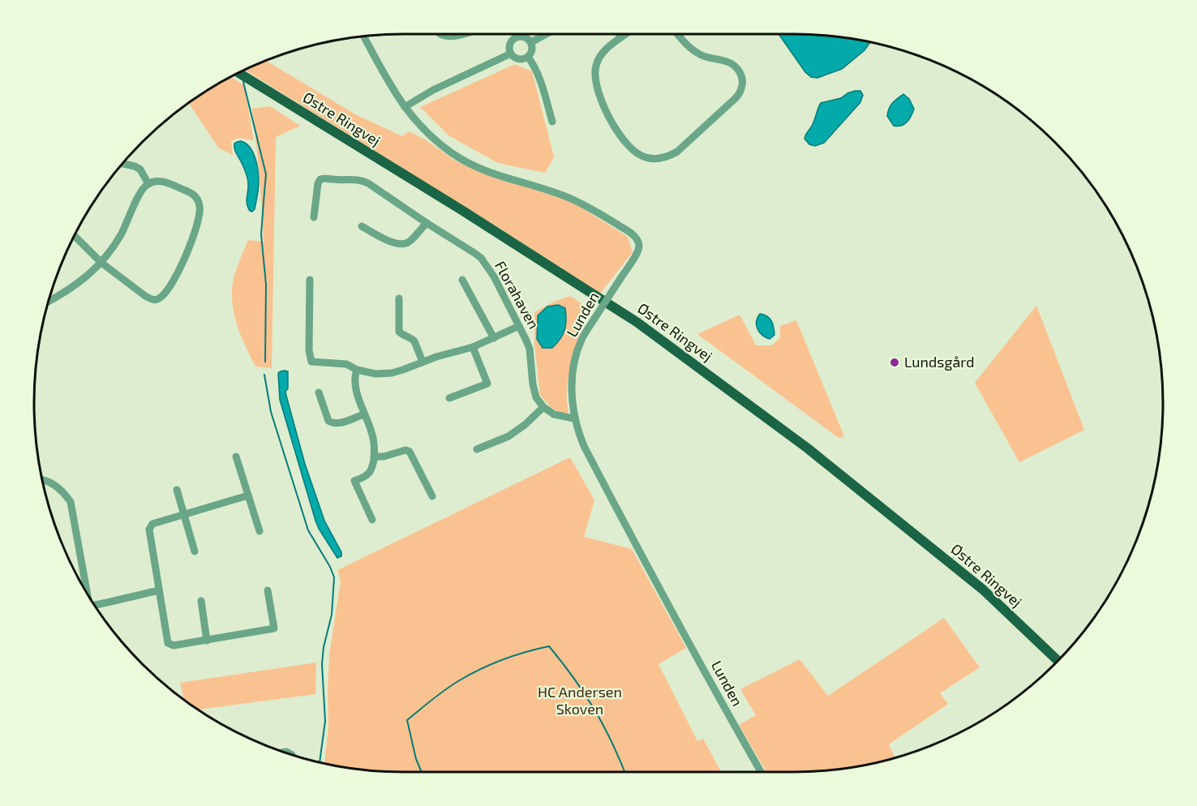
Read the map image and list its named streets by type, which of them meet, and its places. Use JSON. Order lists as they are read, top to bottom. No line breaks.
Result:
{"streets":{"main road":["Østre Ringvej"],"street":["Florahaven","Lunden"]},"parks":["HC Andersen Skoven"],"places":["Lundsgård"]}
